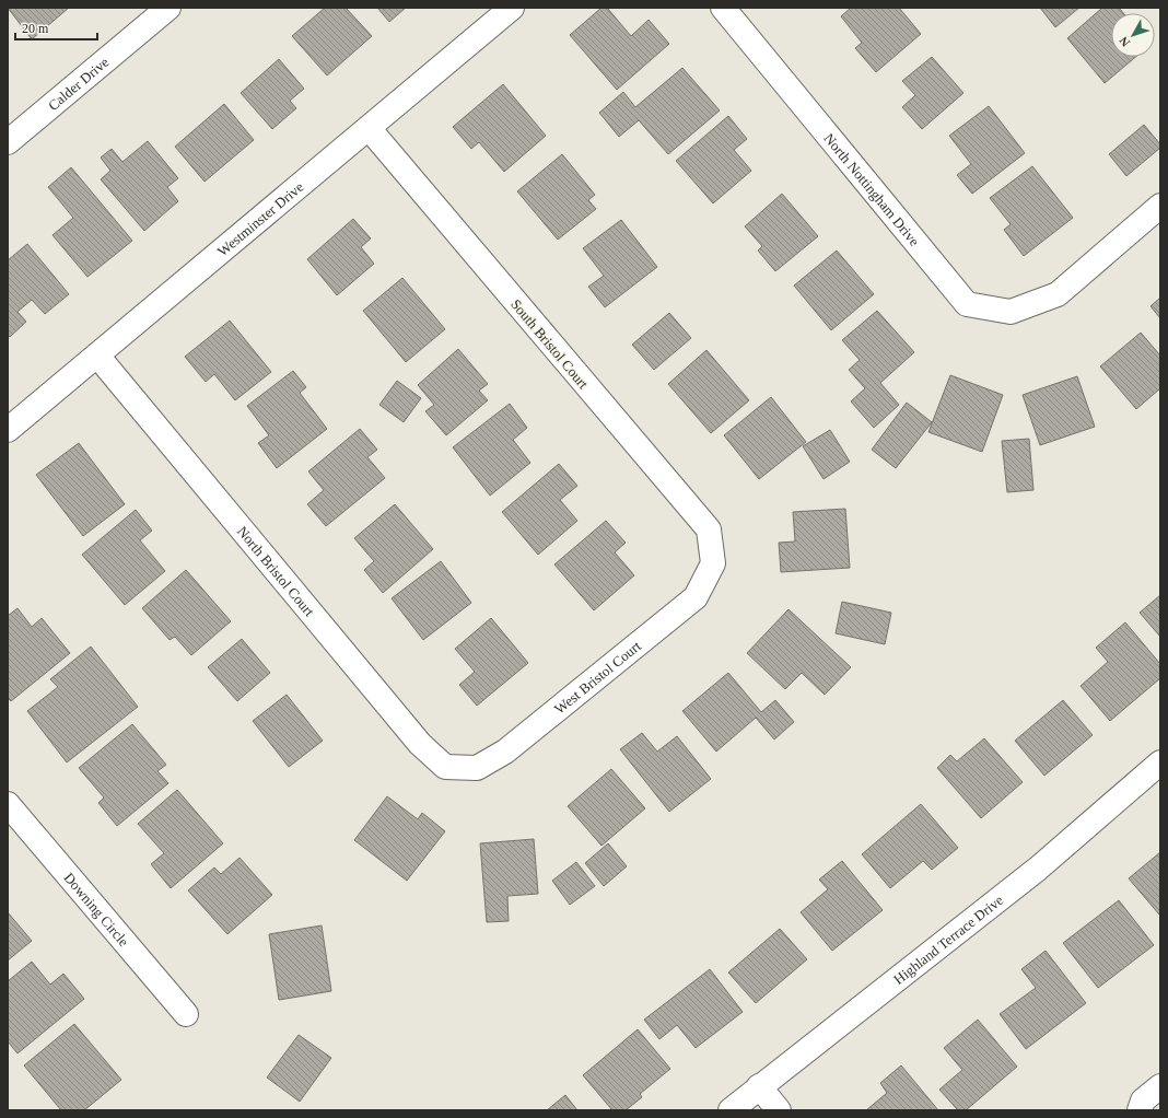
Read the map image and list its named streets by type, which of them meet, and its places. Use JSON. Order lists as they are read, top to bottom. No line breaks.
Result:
{"streets":{"street":["Calder Drive","North Nottingham Drive","Westminster Drive","South Bristol Court","North Bristol Court","West Bristol Court","Downing Circle","Highland Terrace Drive"]},"crossings":[["Westminster Drive","South Bristol Court"],["Westminster Drive","North Bristol Court"],["South Bristol Court","West Bristol Court"],["North Bristol Court","West Bristol Court"]],"scale_bar":"20 m","north":"bottom left"}
